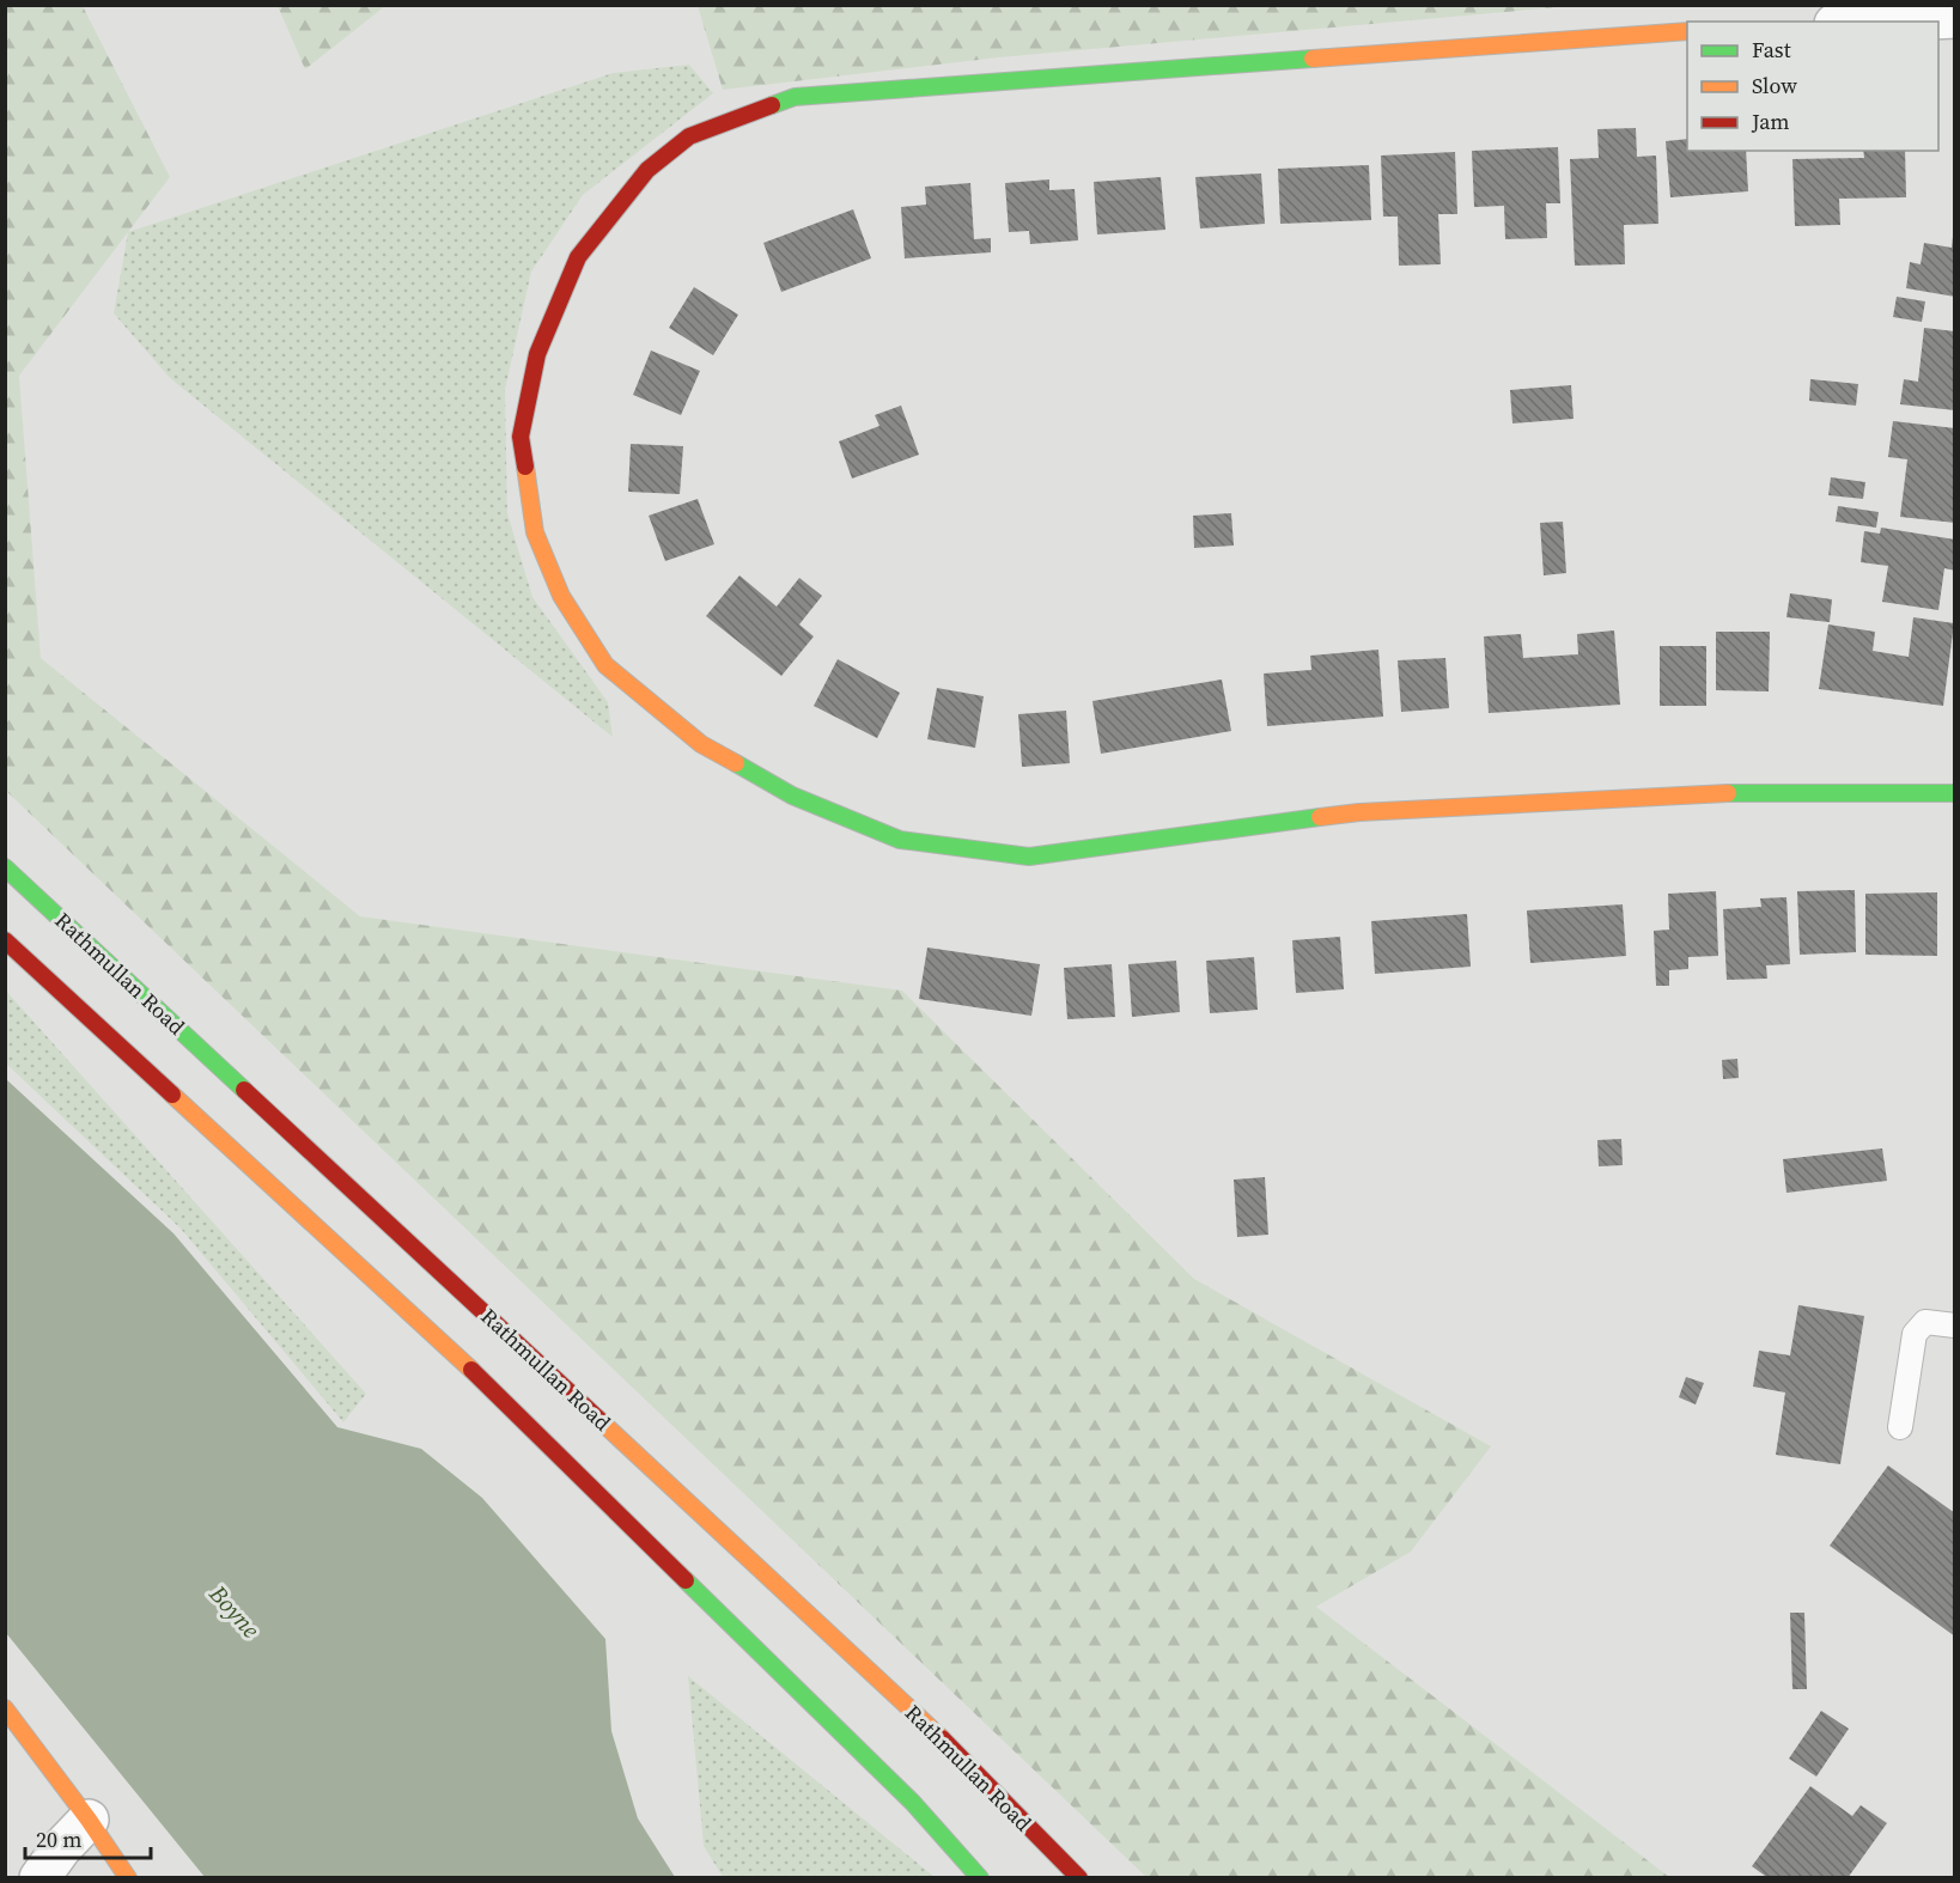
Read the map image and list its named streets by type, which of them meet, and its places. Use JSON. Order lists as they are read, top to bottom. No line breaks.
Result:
{"streets":{"street":["Rathmullan Road"]},"water":["Boyne"],"legend":["Fast","Slow","Jam"],"scale_bar":"20 m"}
